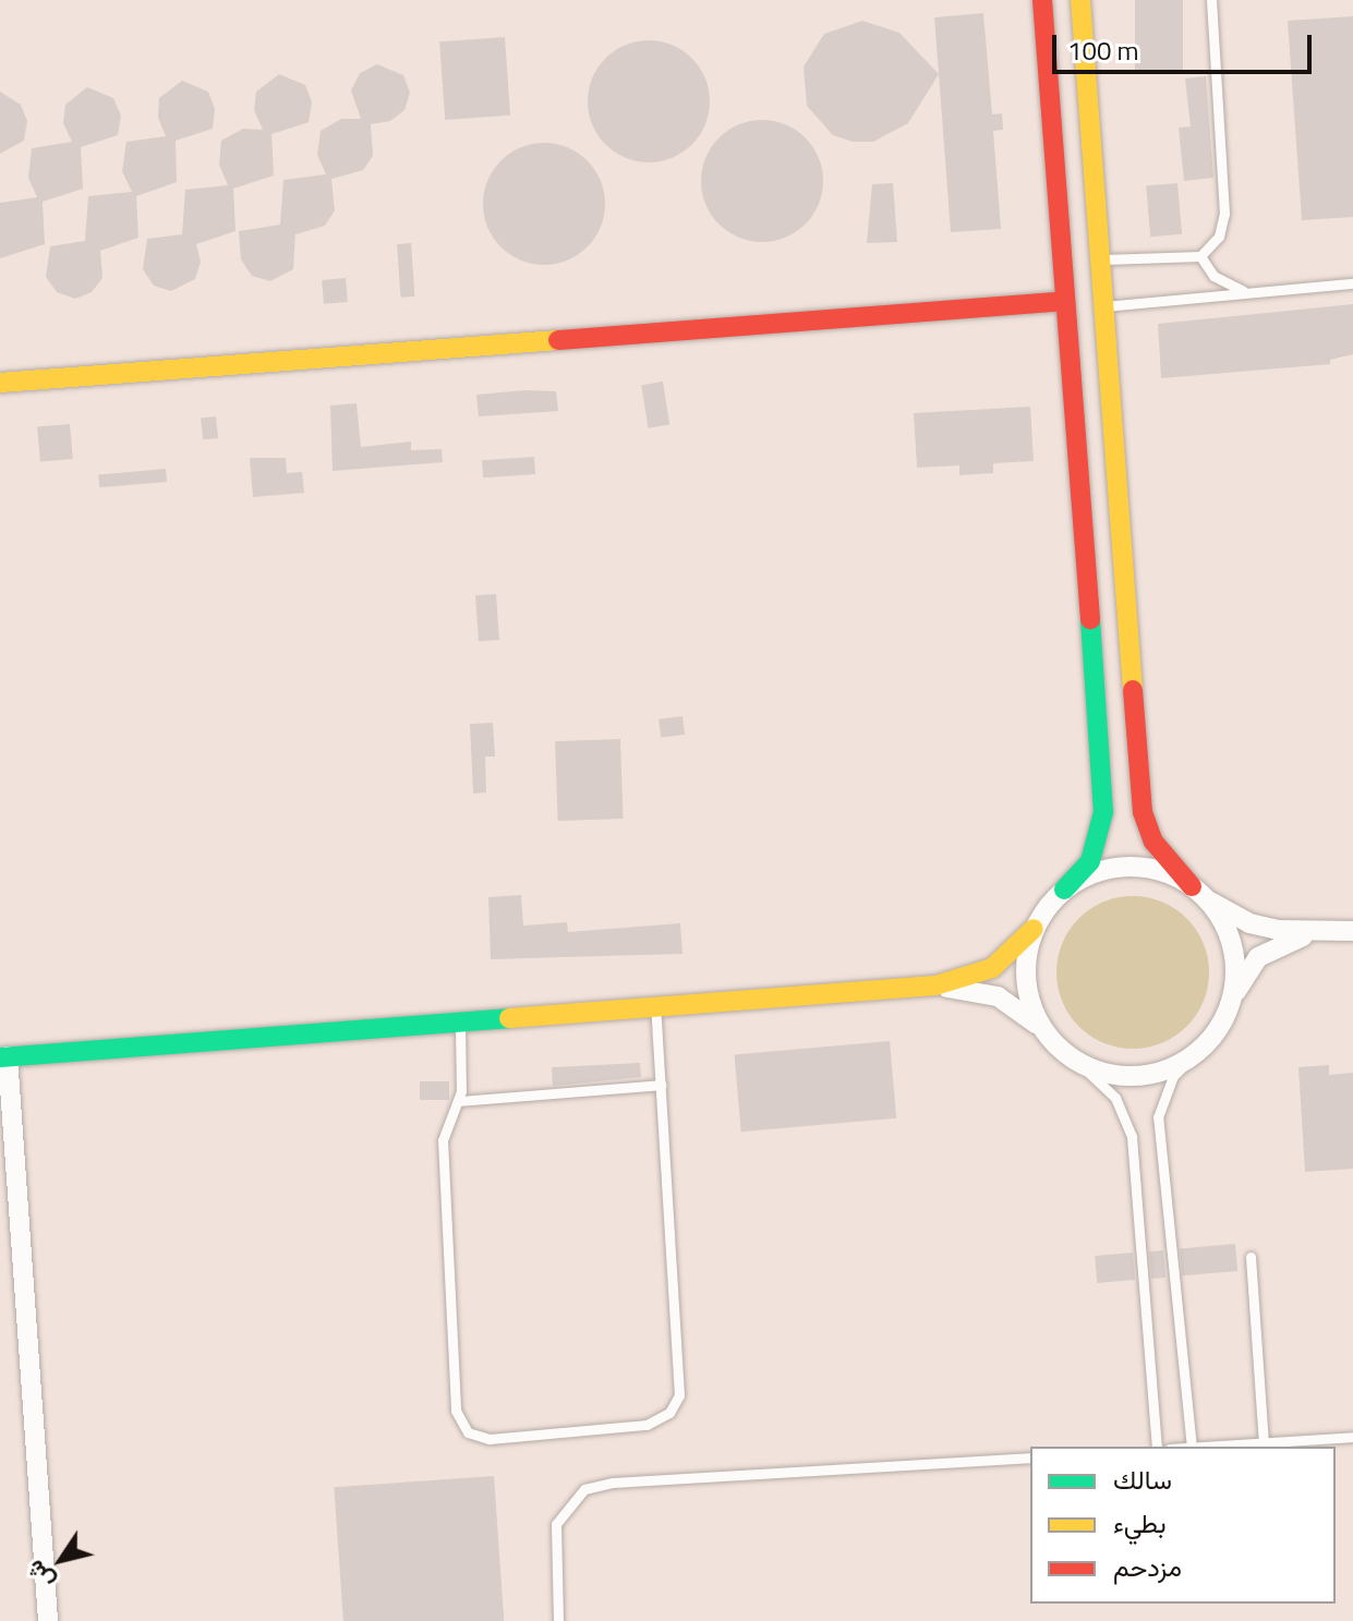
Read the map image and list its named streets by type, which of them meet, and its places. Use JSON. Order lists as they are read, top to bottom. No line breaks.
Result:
{"legend":["سالك","بطيء","مزدحم"],"scale_bar":"100 m","north":"bottom left"}
